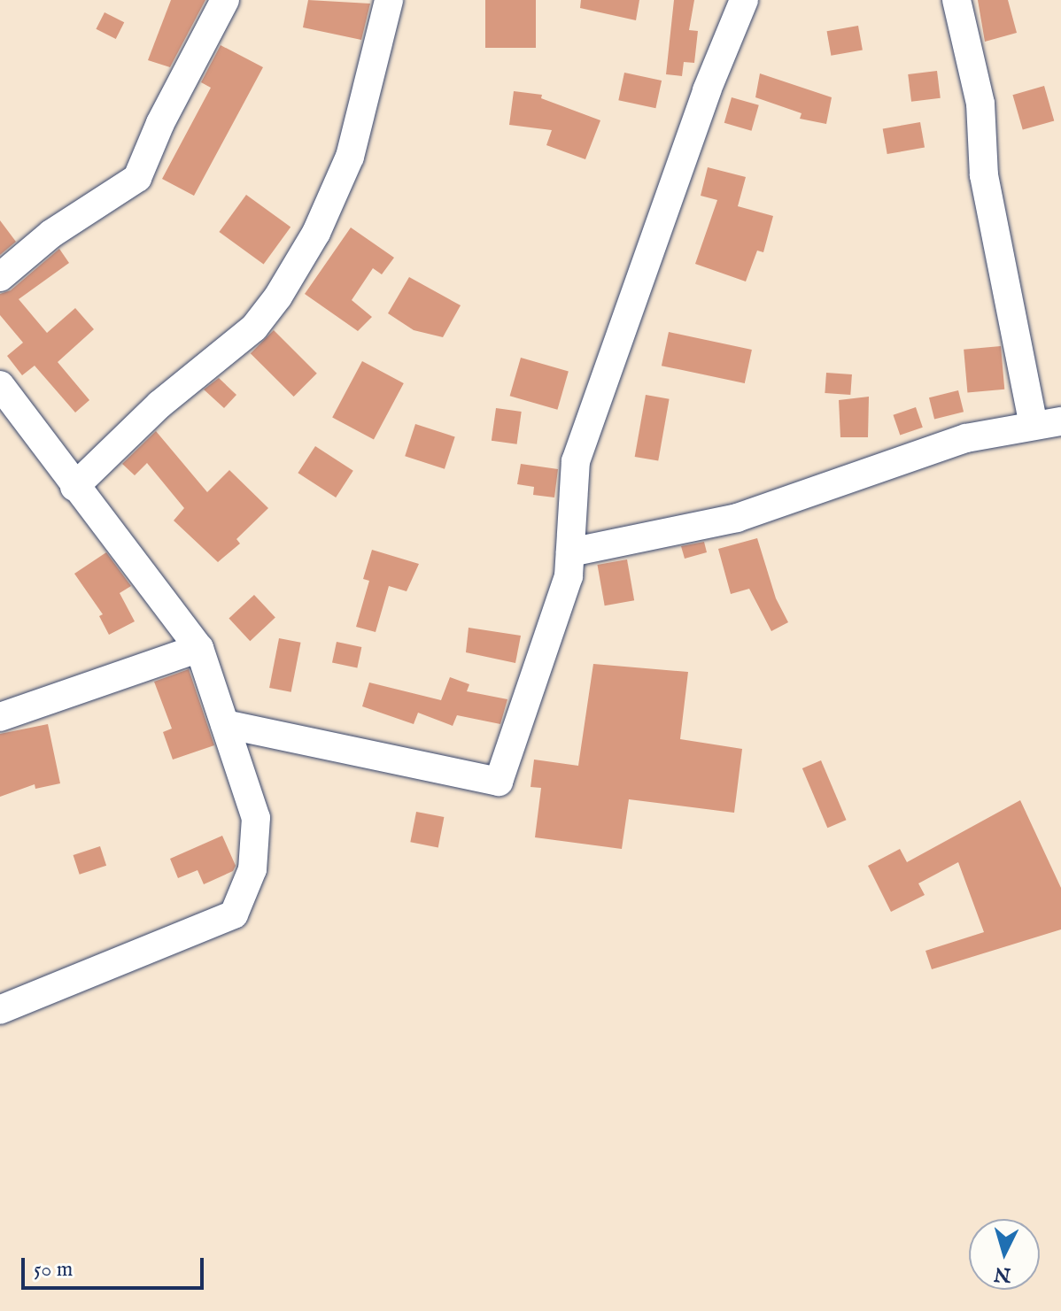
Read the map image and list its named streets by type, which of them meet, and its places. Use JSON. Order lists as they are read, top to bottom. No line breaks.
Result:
{"scale_bar":"50 m","north":"bottom"}
